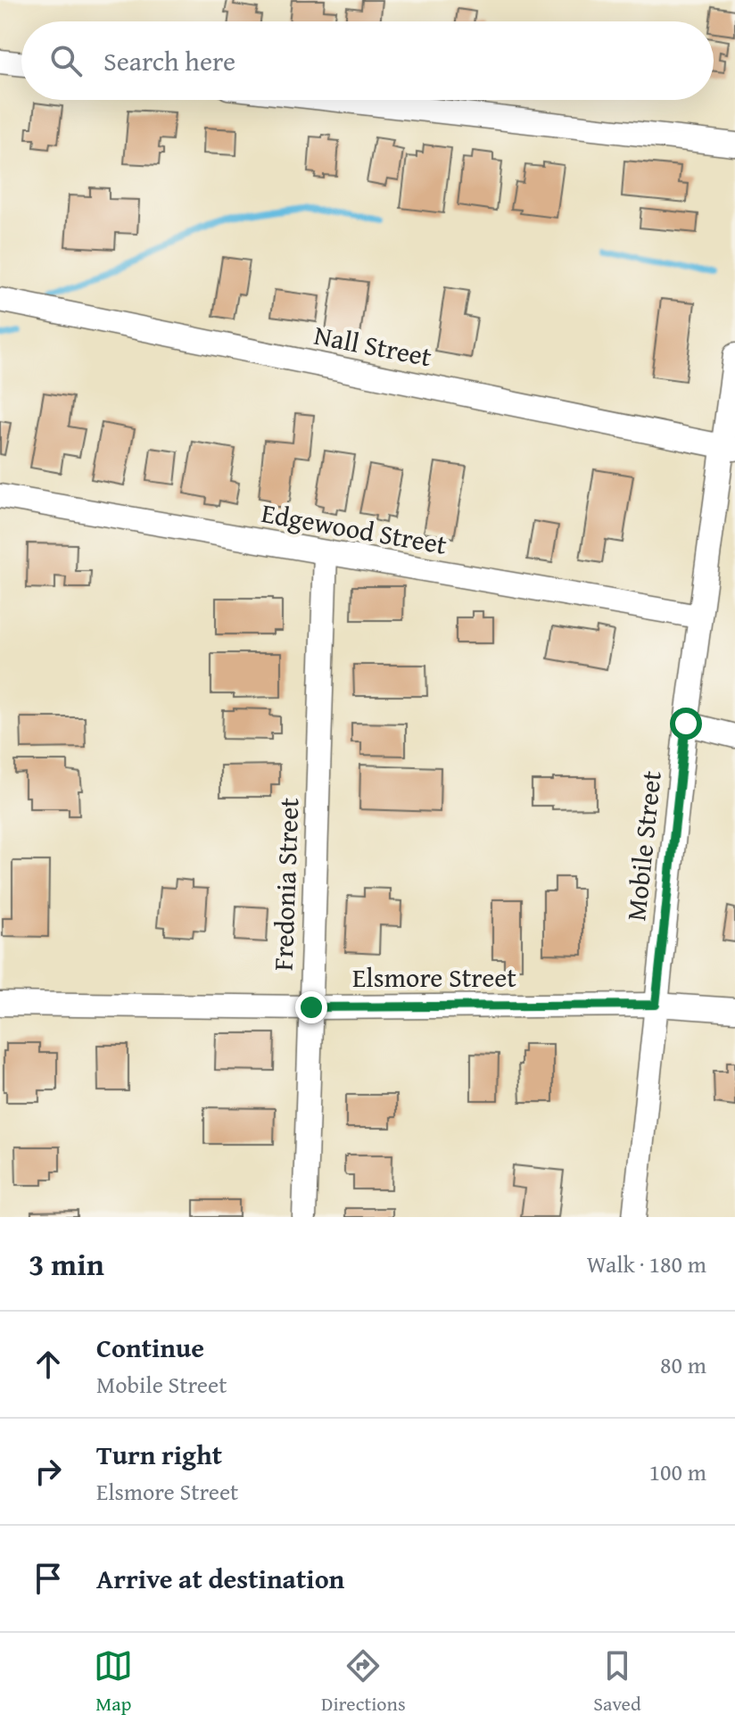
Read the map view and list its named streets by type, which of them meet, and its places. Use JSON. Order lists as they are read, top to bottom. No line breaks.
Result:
{"streets":{"street":["Nall Street","Edgewood Street","Mobile Street","Fredonia Street","Elsmore Street"]},"crossings":[["Nall Street","Mobile Street"],["Edgewood Street","Mobile Street"],["Edgewood Street","Fredonia Street"],["Mobile Street","Elsmore Street"],["Fredonia Street","Elsmore Street"]],"page":{"search":"Search here","heading":["3 min","Walk · 180 m"],"list":[["Continue","Mobile Street","80 m"],["Turn right","Elsmore Street","100 m"],"Arrive at destination"],"nav":["Map","Directions","Saved"]}}
